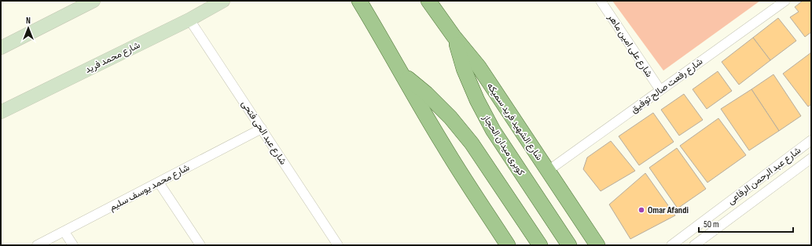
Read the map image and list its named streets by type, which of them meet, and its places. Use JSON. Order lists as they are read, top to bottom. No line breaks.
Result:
{"streets":{"main road":["شارع محمد فريد","شارع الشهيد فريد سميكه","كوبرى ميدان الحجاز"],"street":["شارع على امين ماهر","شارع رفعت صالح توفيق","شارع عبد الحى فتحى","شارع عبد الرحمن الرفاعى","شارع محمد يوسف سليم"]},"crossings":[["شارع على امين ماهر","شارع رفعت صالح توفيق"],["شارع محمد فريد","شارع عبد الحى فتحى"],["شارع رفعت صالح توفيق","شارع الشهيد فريد سميكه"],["شارع الشهيد فريد سميكه","كوبرى ميدان الحجاز"],["شارع عبد الحى فتحى","شارع محمد يوسف سليم"]],"places":["Omar Afandi"],"scale_bar":"50 m","north":"top"}
